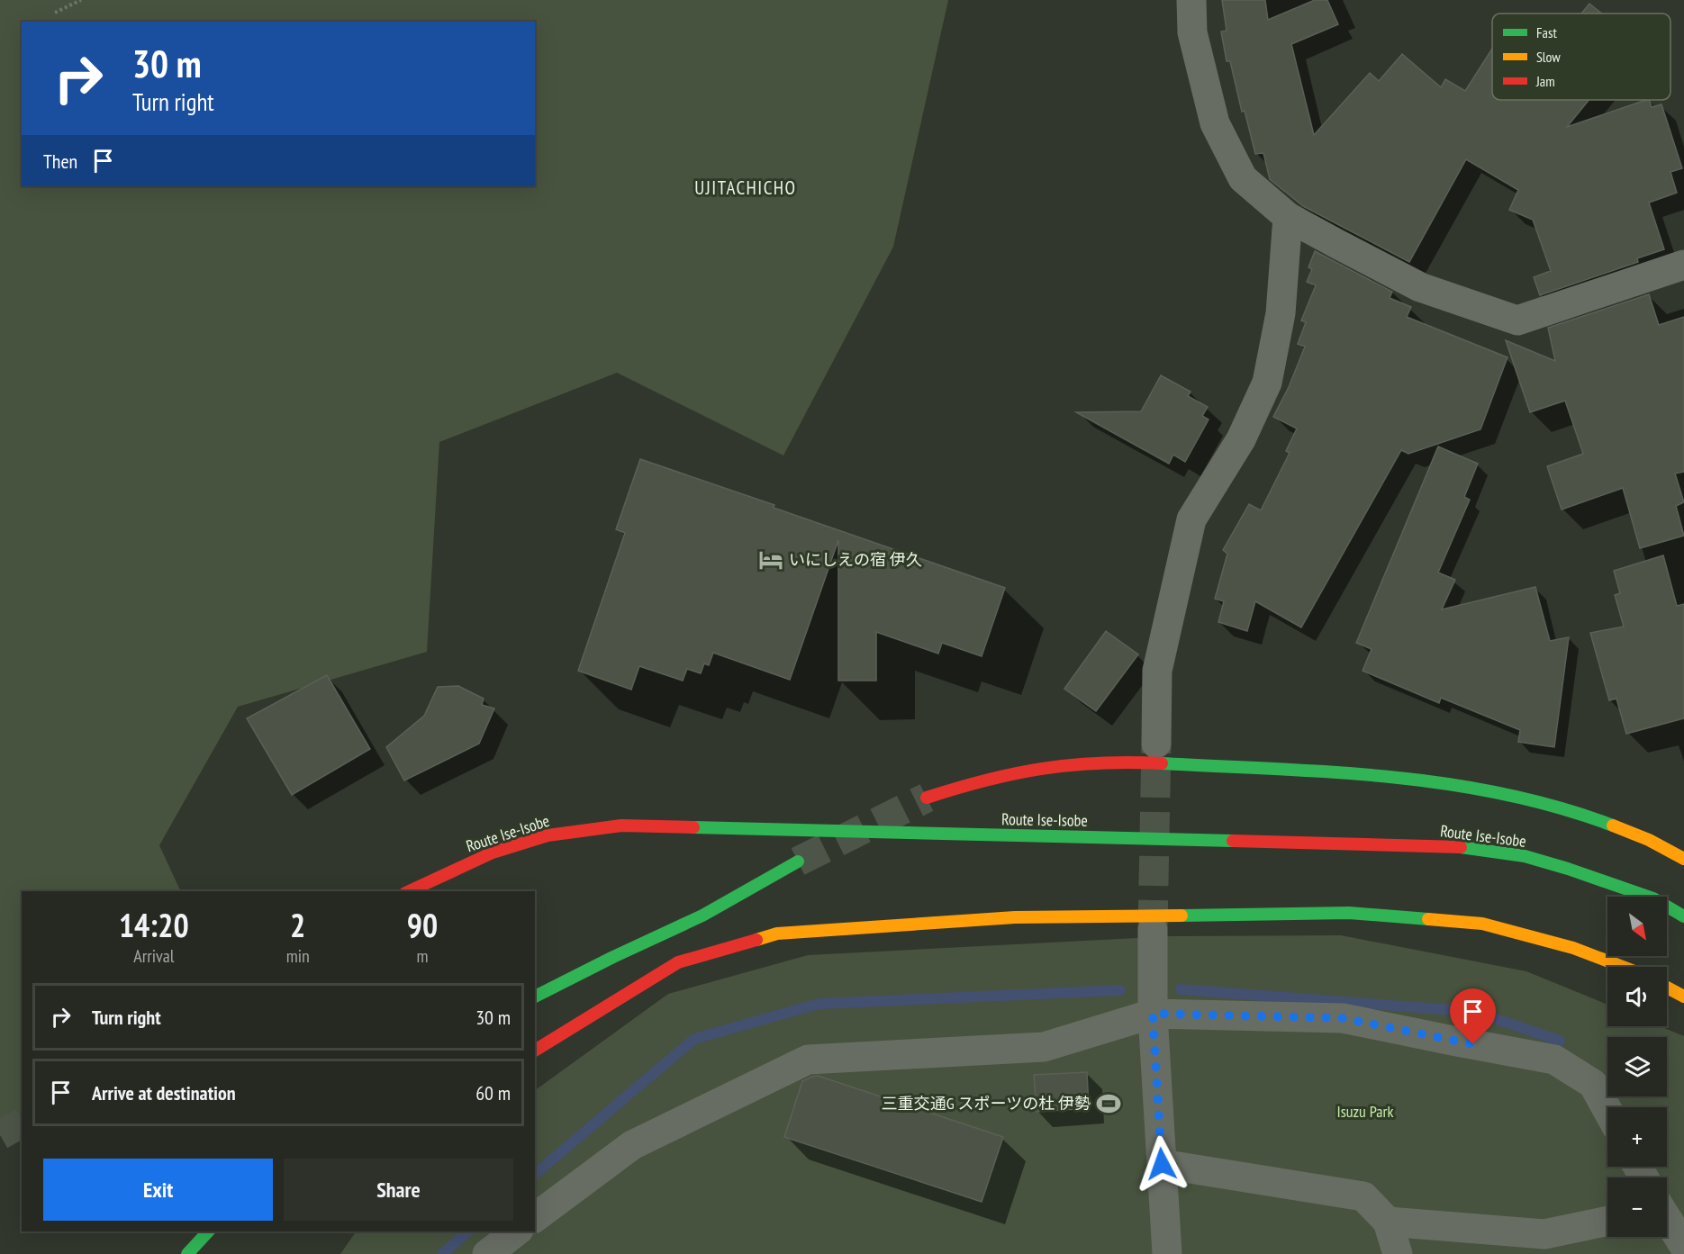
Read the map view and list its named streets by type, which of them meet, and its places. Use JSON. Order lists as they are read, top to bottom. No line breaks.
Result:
{"streets":{"street":["Route Ise-Isobe"]},"districts":["UJITACHICHO"],"parks":["Isuzu Park"],"places":{"hotel":["いにしえの宿 伊久"],"sports":["三重交通G スポーツの杜 伊勢"]},"legend":["Fast","Slow","Jam"],"north":"bottom right","page":{"turn":["30 m","Turn right"],"then":"Then","eta":["14:20","Arrival","2","min","90","m"],"map_buttons":["+","−"],"list":[{"name":"Turn right","value":"30 m"},{"name":"Arrive at destination","value":"60 m"}],"buttons":["Exit","Share"]}}
